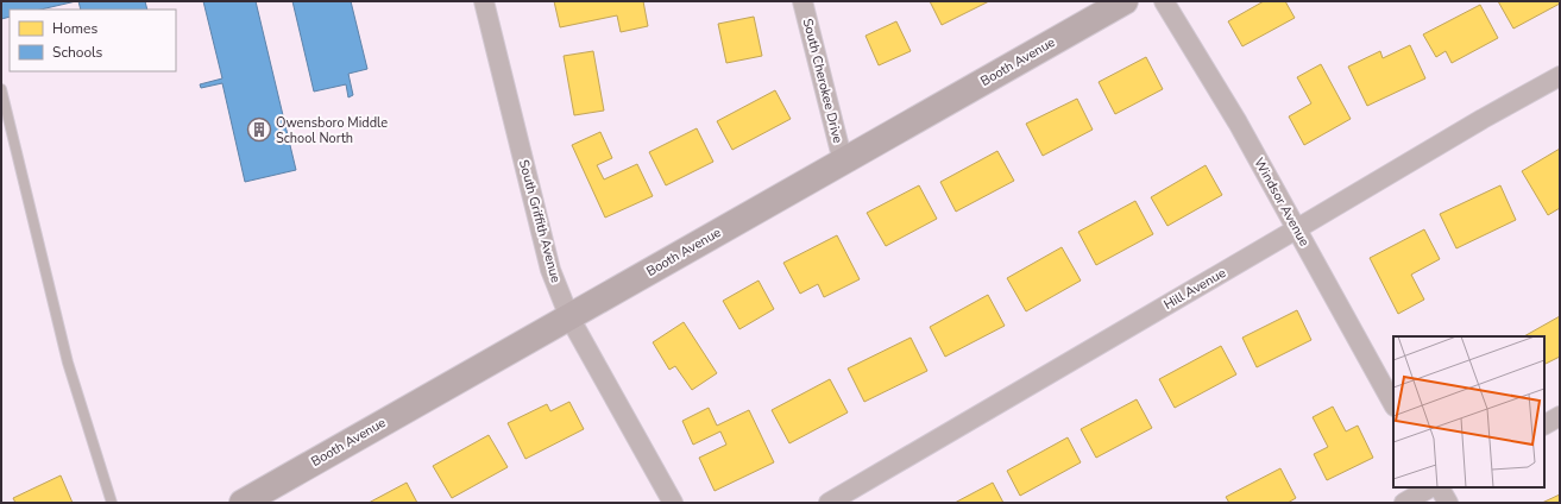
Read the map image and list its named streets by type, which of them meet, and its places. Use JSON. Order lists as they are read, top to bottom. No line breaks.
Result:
{"streets":{"street":["Booth Avenue","South Cherokee Drive","Windsor Avenue","South Griffith Avenue","Hill Avenue"]},"crossings":[["Booth Avenue","South Cherokee Drive"],["Booth Avenue","South Griffith Avenue"],["Windsor Avenue","Hill Avenue"]],"places":{"building":["Owensboro Middle School North"]},"legend":["Homes","Schools"]}
